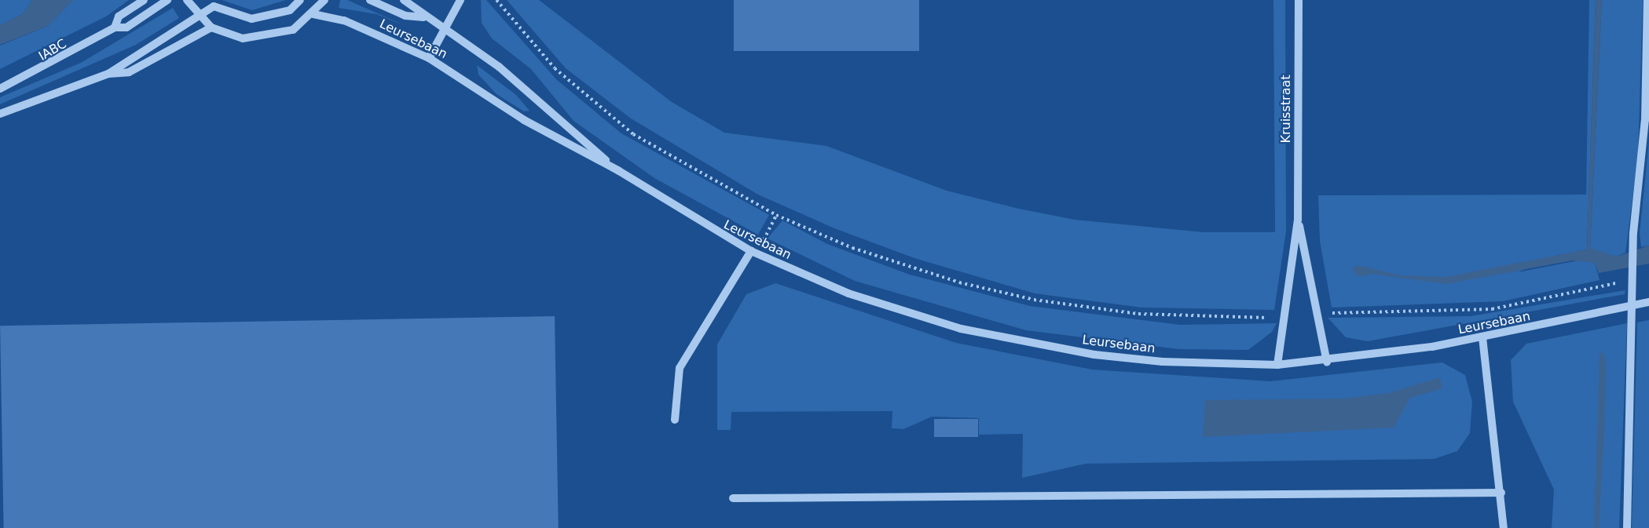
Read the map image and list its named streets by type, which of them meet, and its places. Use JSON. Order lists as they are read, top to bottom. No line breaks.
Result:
{"streets":{"street":["Leursebaan","IABC","Kruisstraat"]},"crossings":[["Leursebaan","Kruisstraat"]]}
